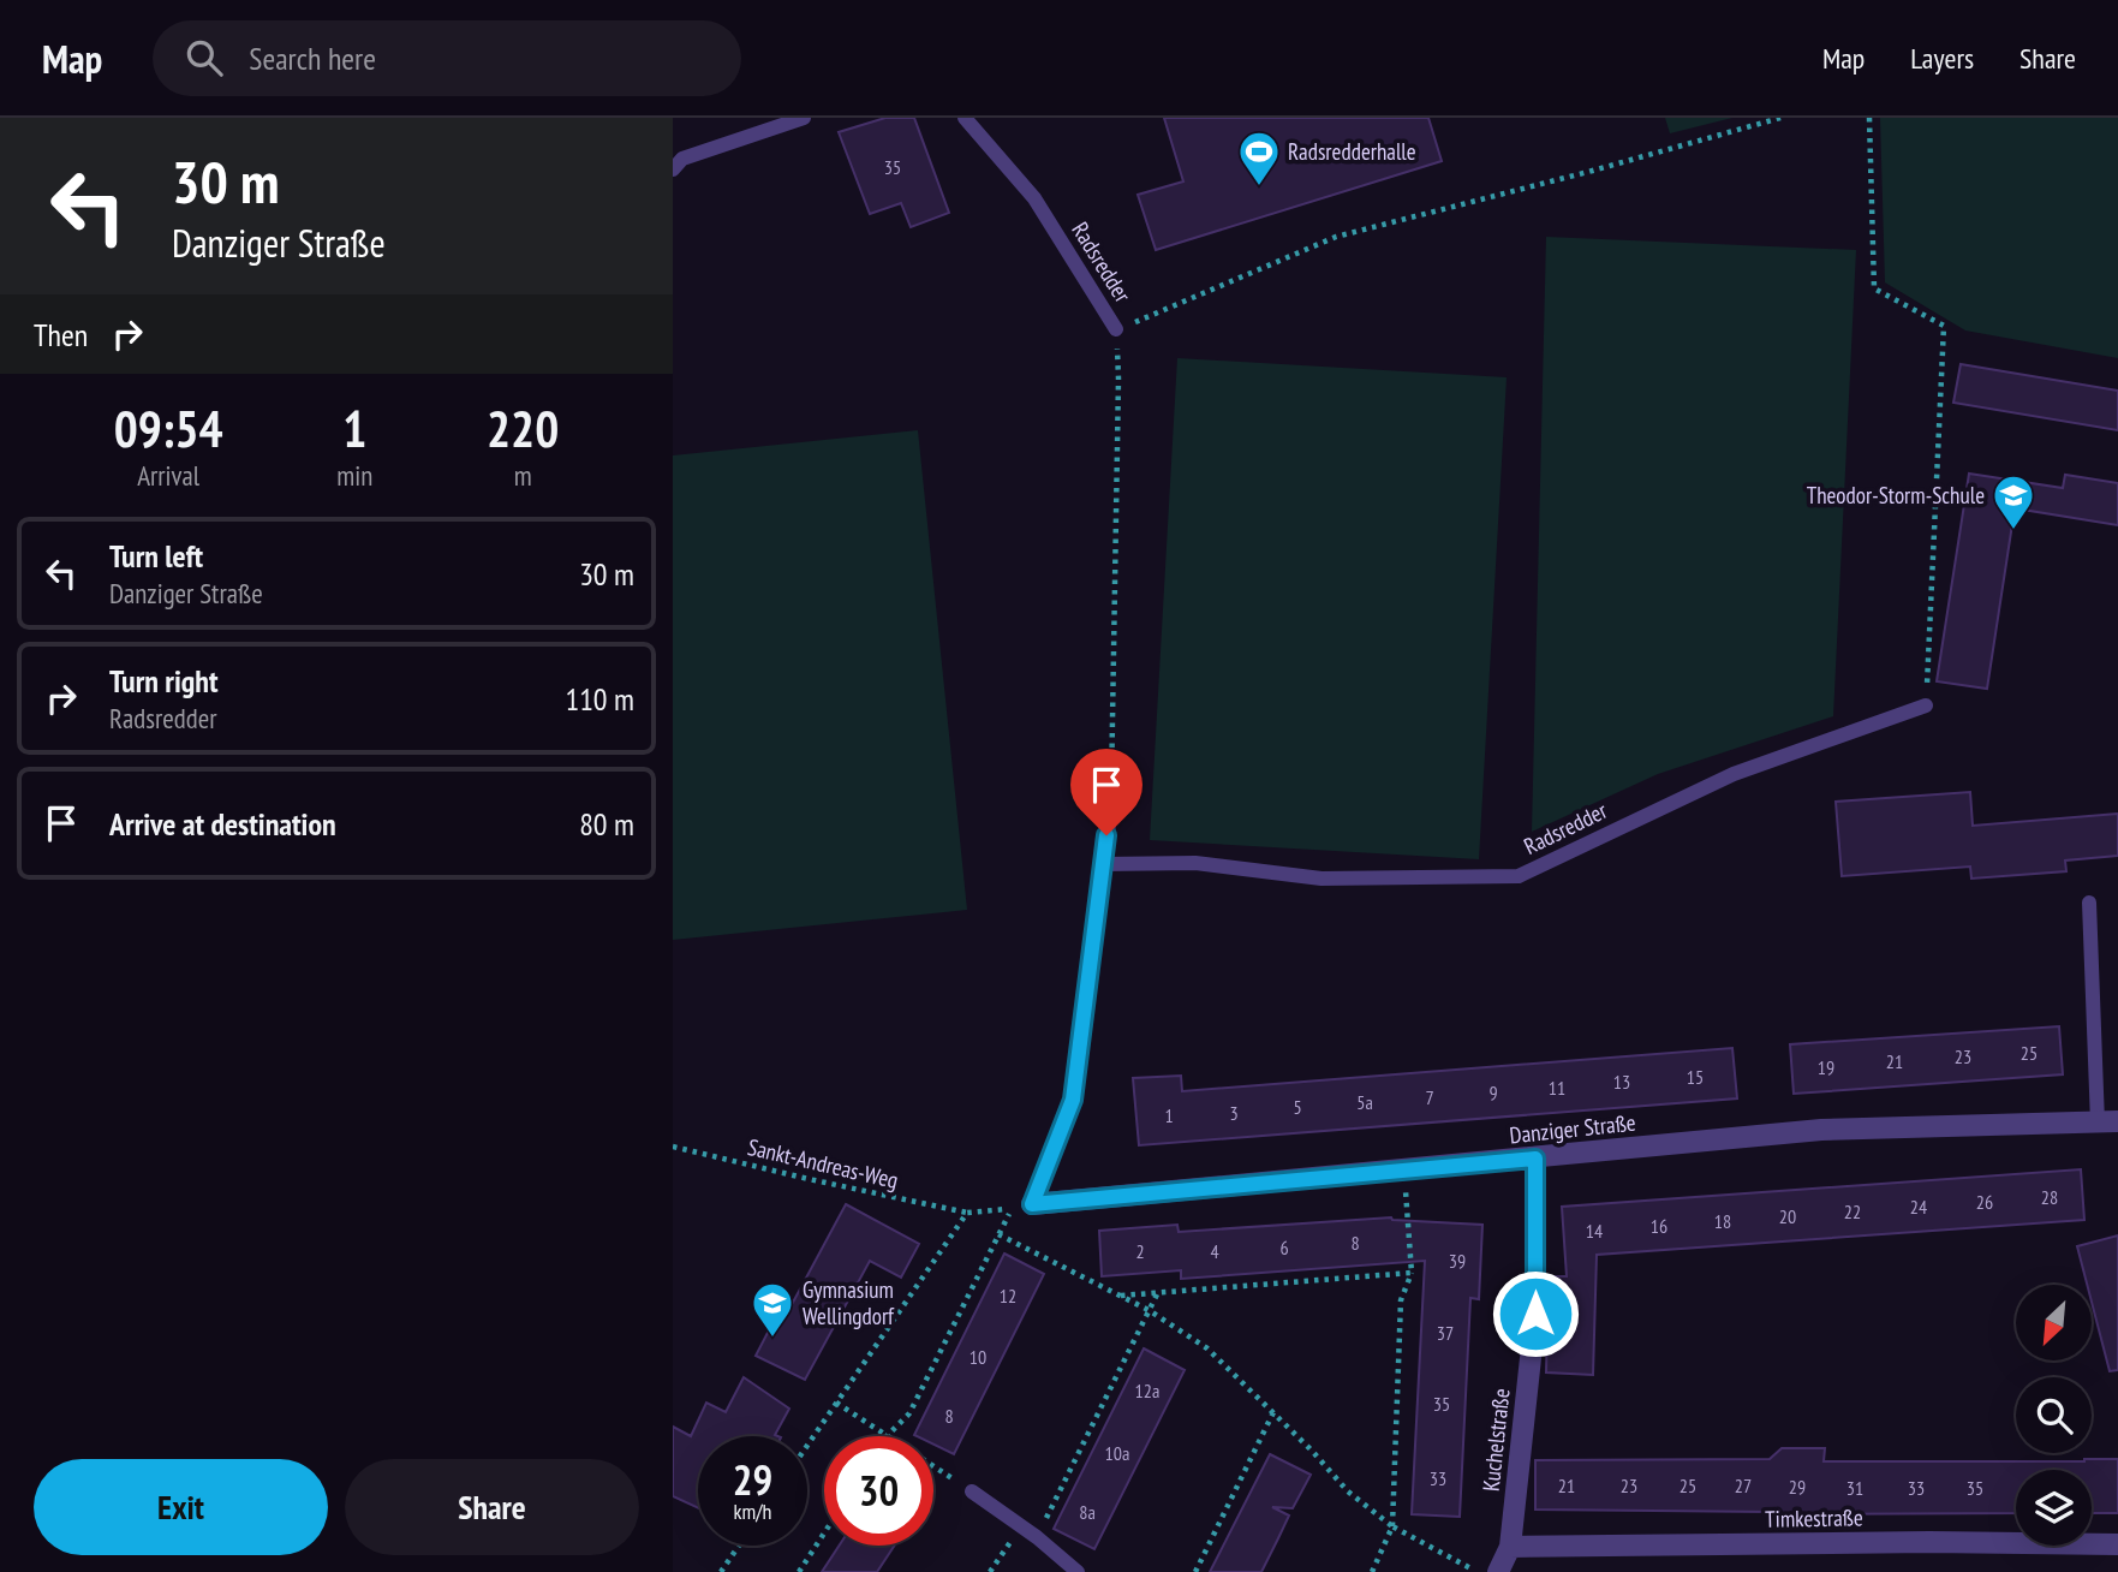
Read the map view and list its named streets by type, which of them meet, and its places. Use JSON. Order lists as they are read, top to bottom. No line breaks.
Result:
{"streets":{"street":["Danziger Straße","Kuchelstraße","Timkestraße"],"lane":["Radsredder"],"path":["Sankt-Andreas-Weg"]},"crossings":[["Danziger Straße","Kuchelstraße"],["Kuchelstraße","Timkestraße"]],"places":{"sports":["Radsredderhalle"],"school or university":["Theodor-Storm-Schule","Gymnasium Wellingdorf"]},"house_numbers":["35","25","23","21","19","15","13","11","9","7","5a","5","3","1","28","26","24","22","20","18","16","14","8","6","2","4","39","12","37","10","12a","35","8","10a","33","21","23","25","27","29","31","33","35","8a"],"north":"bottom left","page":{"header":"Map","search":"Search here","nav":["Map","Layers","Share"],"turn":["30 m","Danziger Straße"],"then":"Then","eta":["09:54","Arrival","1","min","220","m"],"list":[{"name":"Turn left","note":"Danziger Straße","value":"30 m"},{"name":"Turn right","note":"Radsredder","value":"110 m"},{"name":"Arrive at destination","value":"80 m"}],"speed":"29 km/h","limit":"30","buttons":["Exit","Share"]}}
